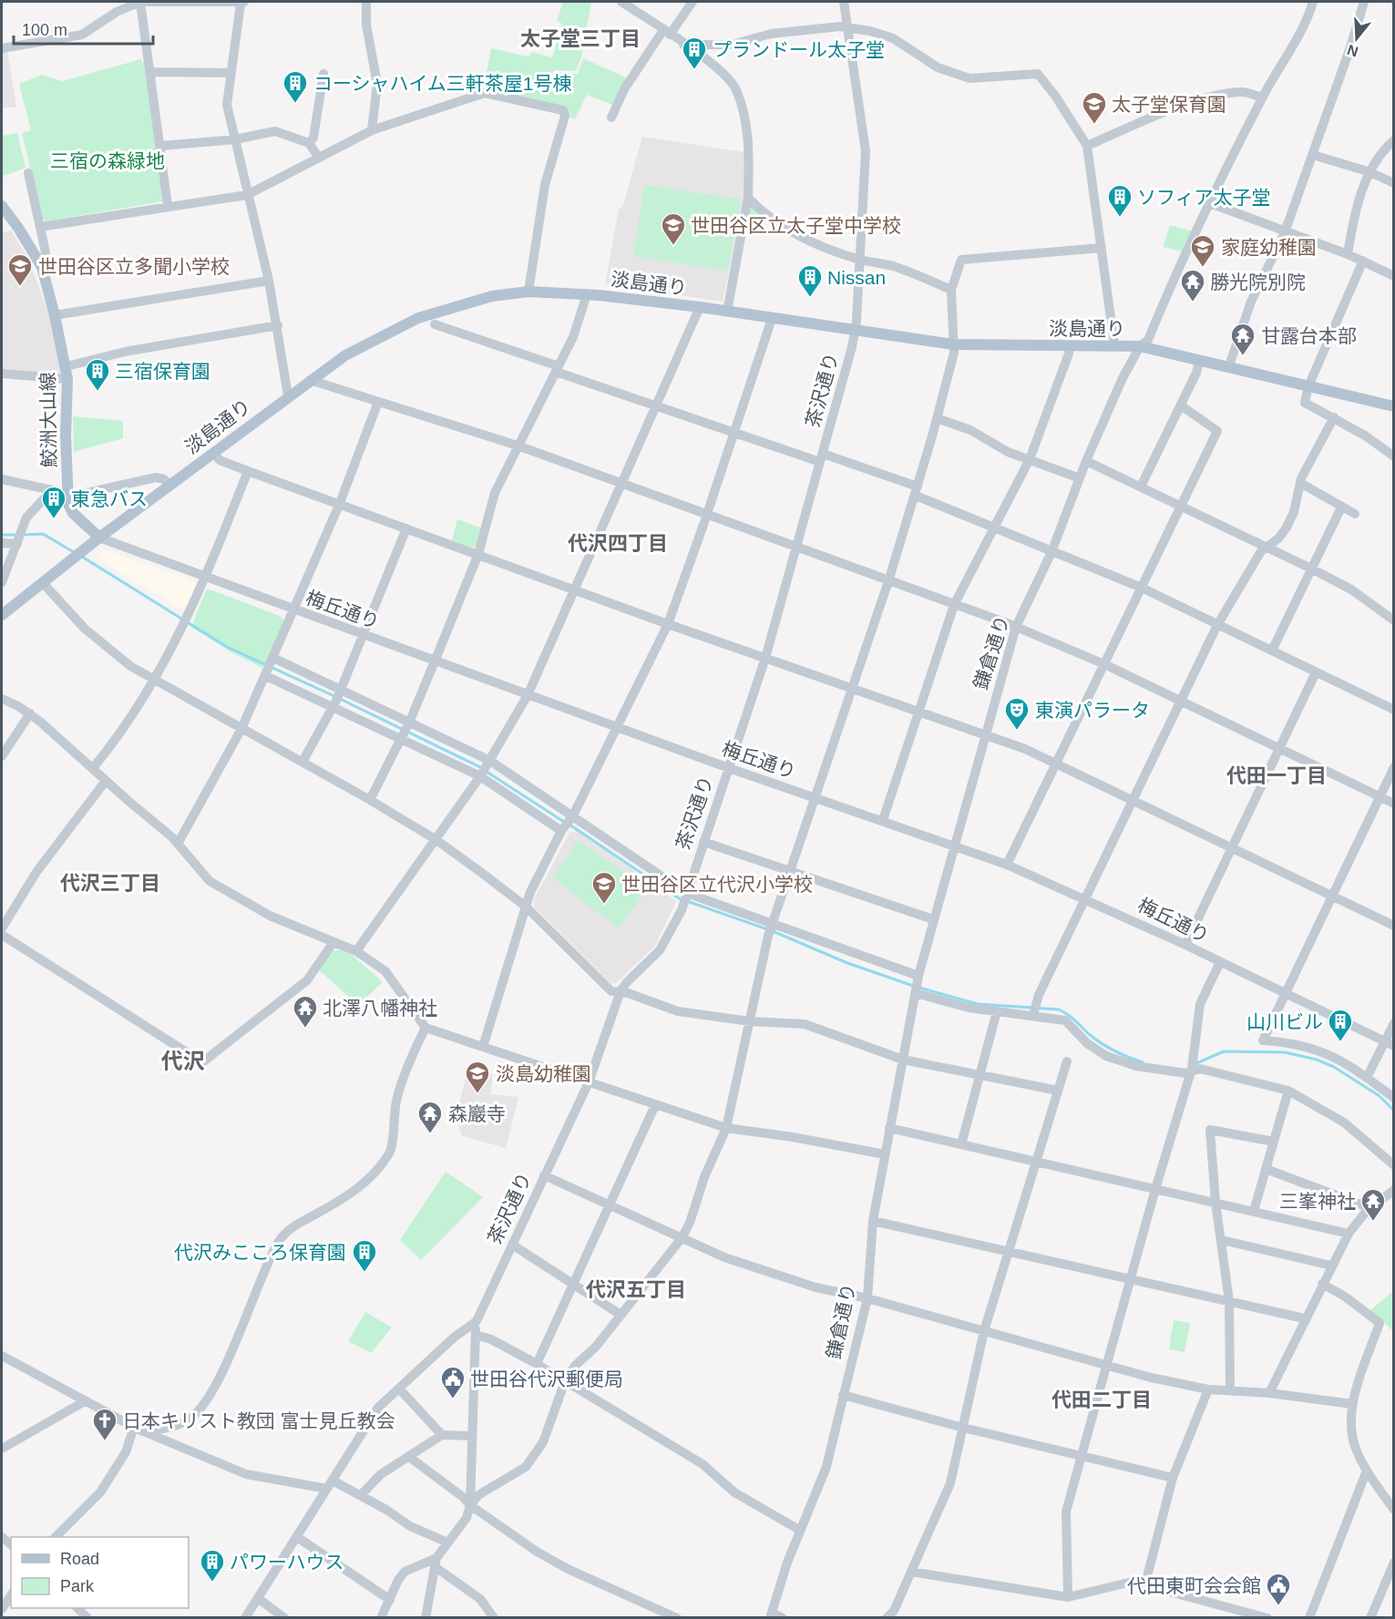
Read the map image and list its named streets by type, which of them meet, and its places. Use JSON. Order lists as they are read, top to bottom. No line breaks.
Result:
{"streets":{"main road":["淡島通り","鮫洲大山線"],"street":["茶沢通り","梅丘通り","鎌倉通り"]},"crossings":[["淡島通り","茶沢通り"],["淡島通り","鮫洲大山線"],["淡島通り","梅丘通り"],["淡島通り","鎌倉通り"],["茶沢通り","梅丘通り"],["鮫洲大山線","梅丘通り"],["梅丘通り","鎌倉通り"]],"districts":["太子堂三丁目","代沢四丁目","代田一丁目","代沢三丁目","代沢","代沢五丁目","代田二丁目"],"parks":["三宿の森緑地"],"places":{"building":["プランドール太子堂","コーシャハイム三軒茶屋1号棟","ソフィア太子堂","Nissan","三宿保育園","東急バス","山川ビル","代沢みこころ保育園","パワーハウス"],"school or university":["太子堂保育園","世田谷区立太子堂中学校","家庭幼稚園","世田谷区立多聞小学校","世田谷区立代沢小学校","淡島幼稚園"],"temple":["勝光院別院","甘露台本部","北澤八幡神社","森巖寺","三峯神社"],"theatre":["東演パラータ"],"public building":["世田谷代沢郵便局","代田東町会会館"],"church":["日本キリスト教団 富士見丘教会"]},"legend":["Road","Park"],"scale_bar":"100 m","north":"bottom"}
